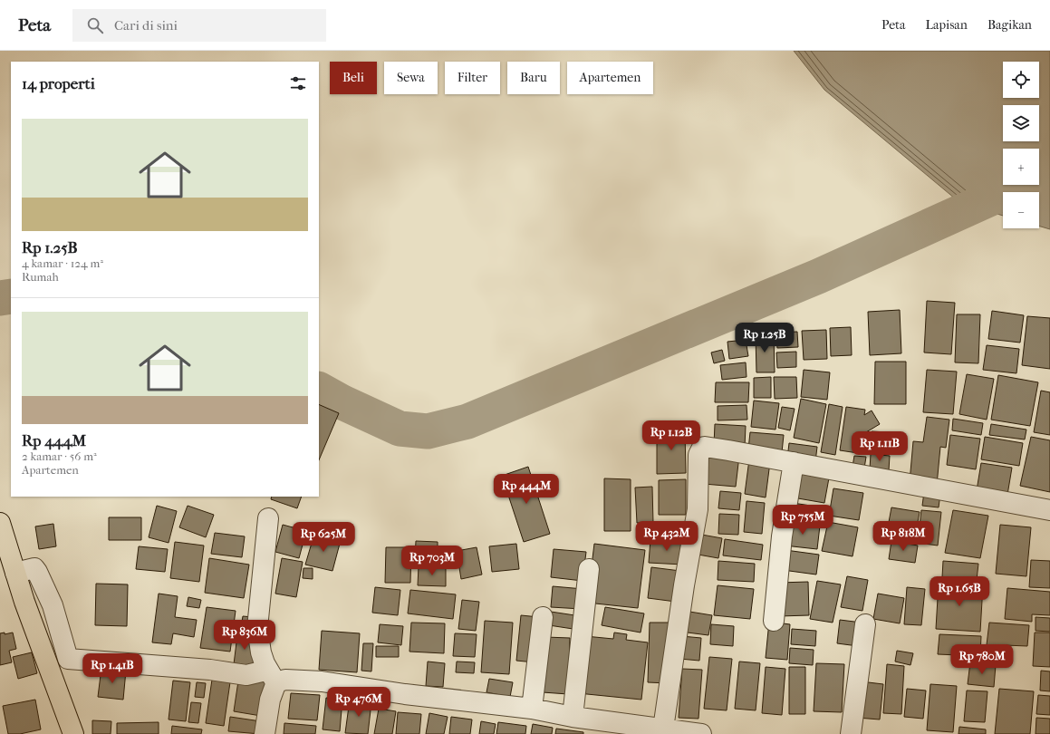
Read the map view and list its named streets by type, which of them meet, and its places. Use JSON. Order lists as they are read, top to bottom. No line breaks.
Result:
{"page":{"header":"Peta","search":"Cari di sini","nav":["Peta","Lapisan","Bagikan"],"map_buttons":["+","−"],"chip":["Beli","Sewa","Filter","Baru","Apartemen"],"heading":"14 properti","list":[{"name":"Rp 1.25B","note":"4 kamar · 124 m² · Rumah"},{"name":"Rp 444M","note":"2 kamar · 56 m² · Apartemen"}],"price":["Rp 1.25B","Rp 1.12B","Rp 1.11B","Rp 444M","Rp 755M","Rp 432M","Rp 818M","Rp 625M","Rp 703M","Rp 1.65B","Rp 836M","Rp 780M","Rp 1.41B","Rp 476M"]}}
